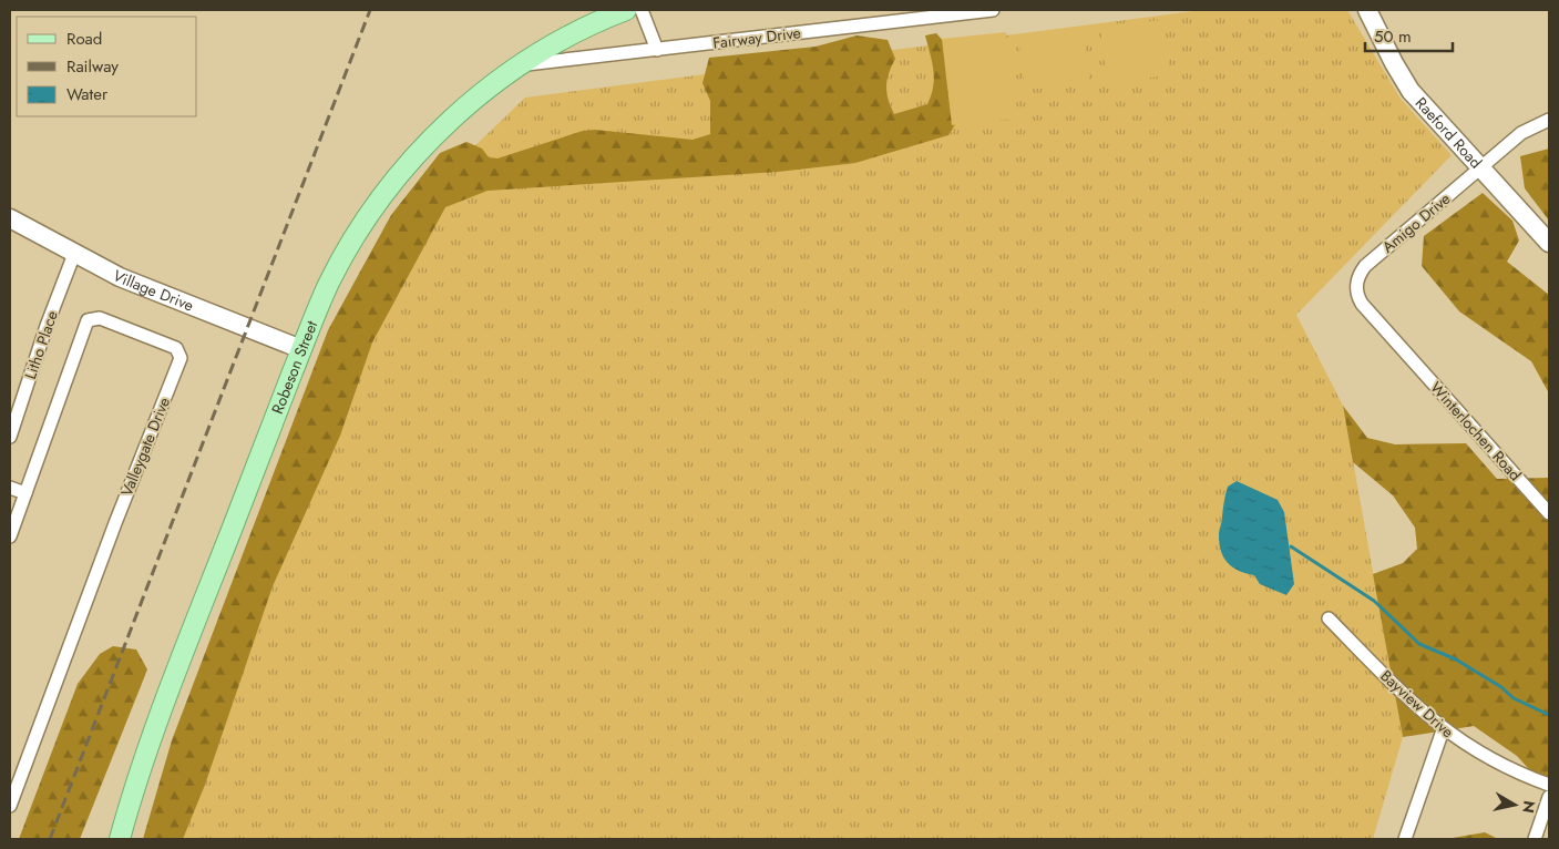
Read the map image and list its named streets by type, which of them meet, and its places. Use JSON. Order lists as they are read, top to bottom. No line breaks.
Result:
{"streets":{"main road":["Raeford Road","Village Drive","Robeson Street"],"street":["Fairway Drive","Amigo Drive","Litho Place","Winterlochen Road","Valleygate Drive","Bayview Drive"]},"crossings":[["Fairway Drive","Robeson Street"],["Raeford Road","Amigo Drive"],["Amigo Drive","Winterlochen Road"],["Village Drive","Litho Place"],["Village Drive","Robeson Street"]],"legend":["Road","Railway","Water"],"scale_bar":"50 m","north":"right"}
